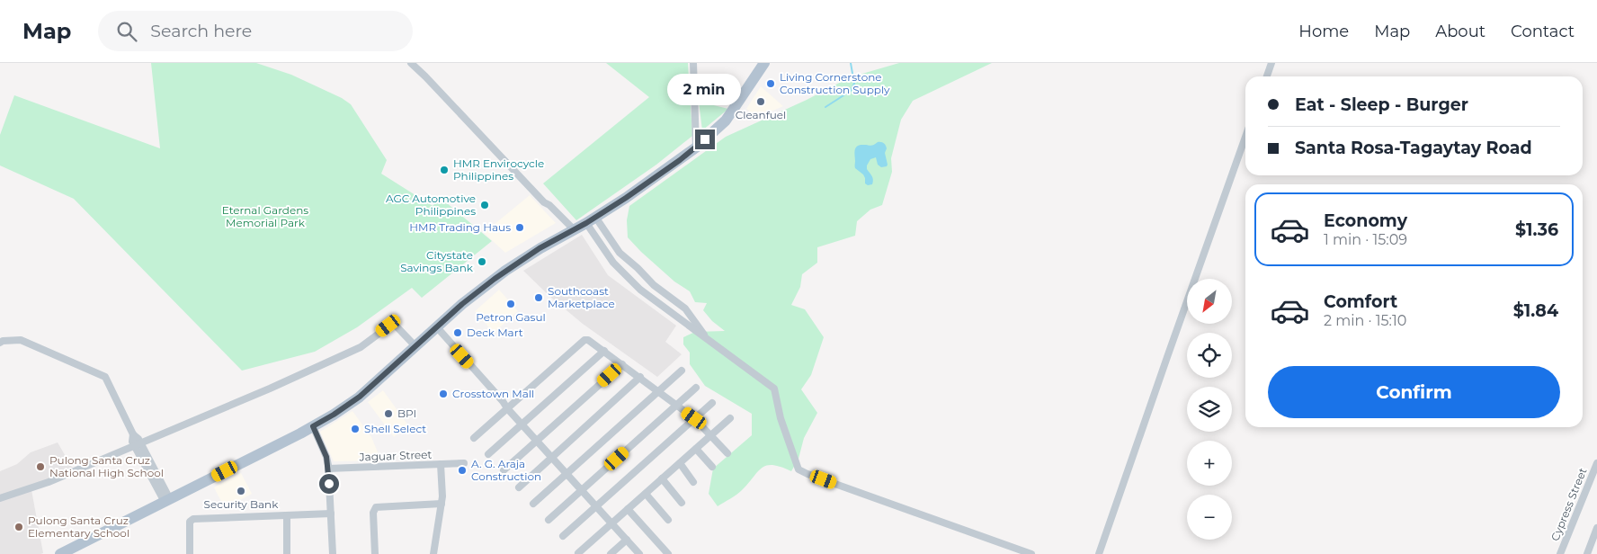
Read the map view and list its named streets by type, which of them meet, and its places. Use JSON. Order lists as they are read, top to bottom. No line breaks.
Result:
{"streets":{"street":["Jaguar Street","Cypress Street"]},"parks":["Eternal Gardens Memorial Park"],"places":["Living Cornerstone Construction Supply","Cleanfuel","HMR Envirocycle Philippines","AGC Automotive Philippines","HMR Trading Haus","Citystate Savings Bank","Southcoast Marketplace","Petron Gasul","Deck Mart","Crosstown Mall","BPI","Shell Select","Pulong Santa Cruz National High School","A. G. Araja Construction","Security Bank","Pulong Santa Cruz Elementary School"],"north":"bottom left","page":{"header":"Map","search":"Search here","nav":["Home","Map","About","Contact"],"bubble":"2 min","banner":["Eat - Sleep - Burger","Santa Rosa-Tagaytay Road"],"list":[{"name":"Economy","note":"1 min · 15:09","value":"$1.36"},{"name":"Comfort","note":"2 min · 15:10","value":"$1.84"}],"map_buttons":["+","−"],"buttons":"Confirm"}}
